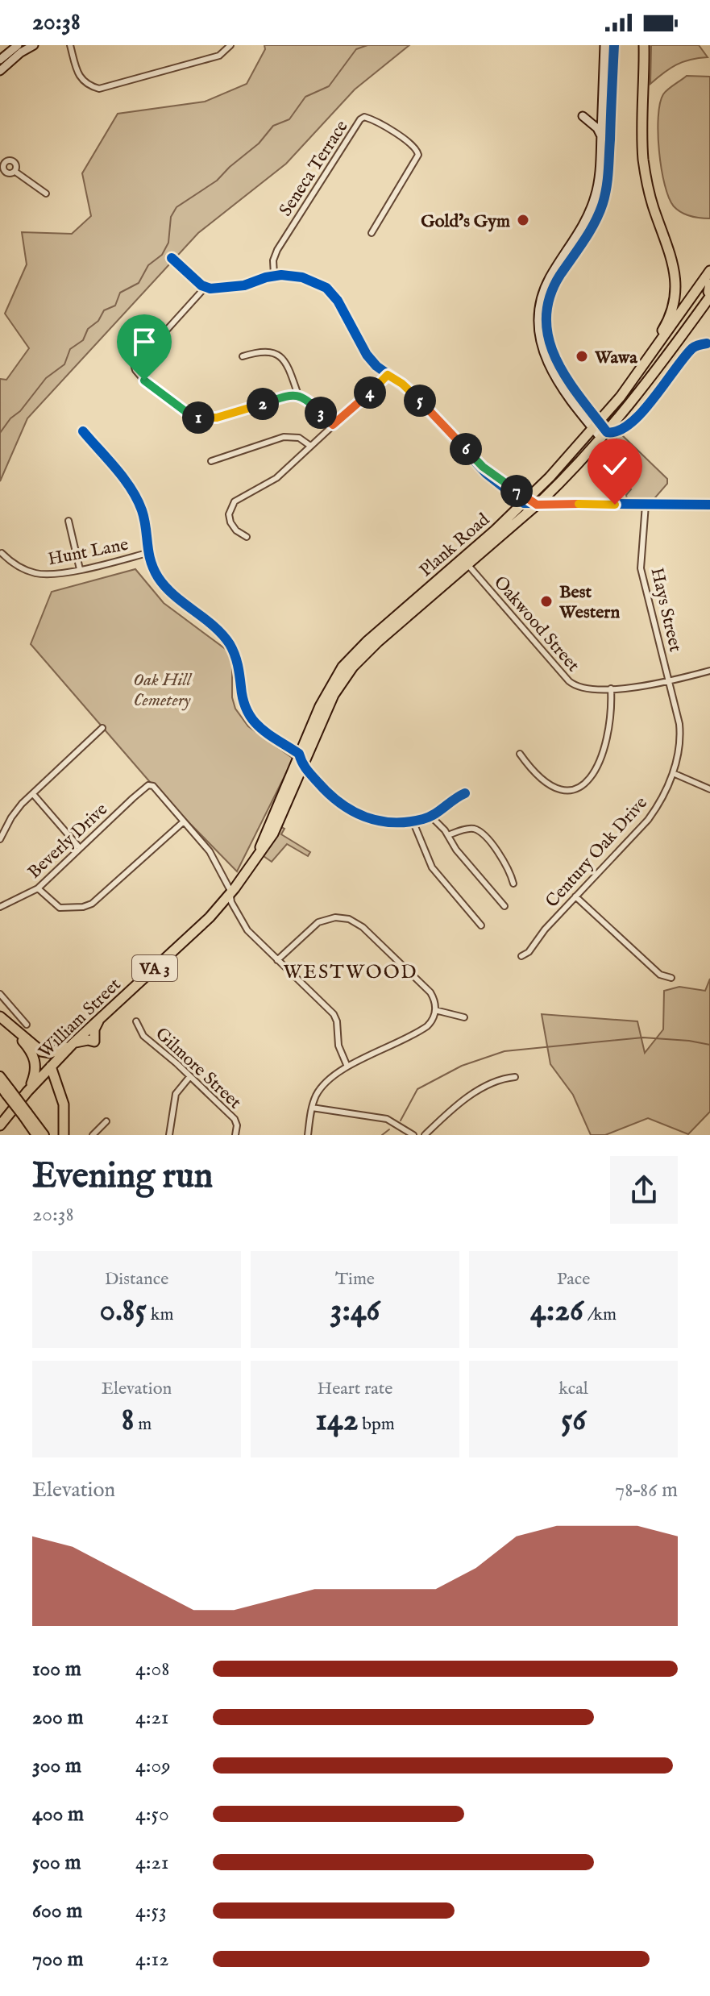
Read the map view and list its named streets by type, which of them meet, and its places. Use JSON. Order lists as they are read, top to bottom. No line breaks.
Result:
{"streets":{"highway":["Plank Road","VA 3","William Street"],"street":["Seneca Terrace","Hunt Lane","Hays Street","Oakwood Street","Beverly Drive","Century Oak Drive","Gilmore Street"]},"crossings":[["Plank Road","Oakwood Street"],["Plank Road","William Street"],["Hays Street","Oakwood Street"],["Hays Street","Century Oak Drive"],["Oakwood Street","Century Oak Drive"]],"districts":["WESTWOOD"],"parks":["Oak Hill Cemetery"],"places":["Gold's Gym","Wawa","Best Western"],"page":{"status":"20:38","pins":["4","5","2","3","1","6","7"],"heading":["Evening run","20:38"],"stats":[["Distance","0.85 km"],["Time","3:46"],["Pace","4:26 /km"],["Elevation","8 m"],["Heart rate","142 bpm"],["kcal","56"]],"chart":["Elevation","78–86 m"],"list":[{"name":"100 m","note":"4:08"},{"name":"200 m","note":"4:21"},{"name":"300 m","note":"4:09"},{"name":"400 m","note":"4:50"},{"name":"500 m","note":"4:21"},{"name":"600 m","note":"4:53"},{"name":"700 m","note":"4:12"}]}}
